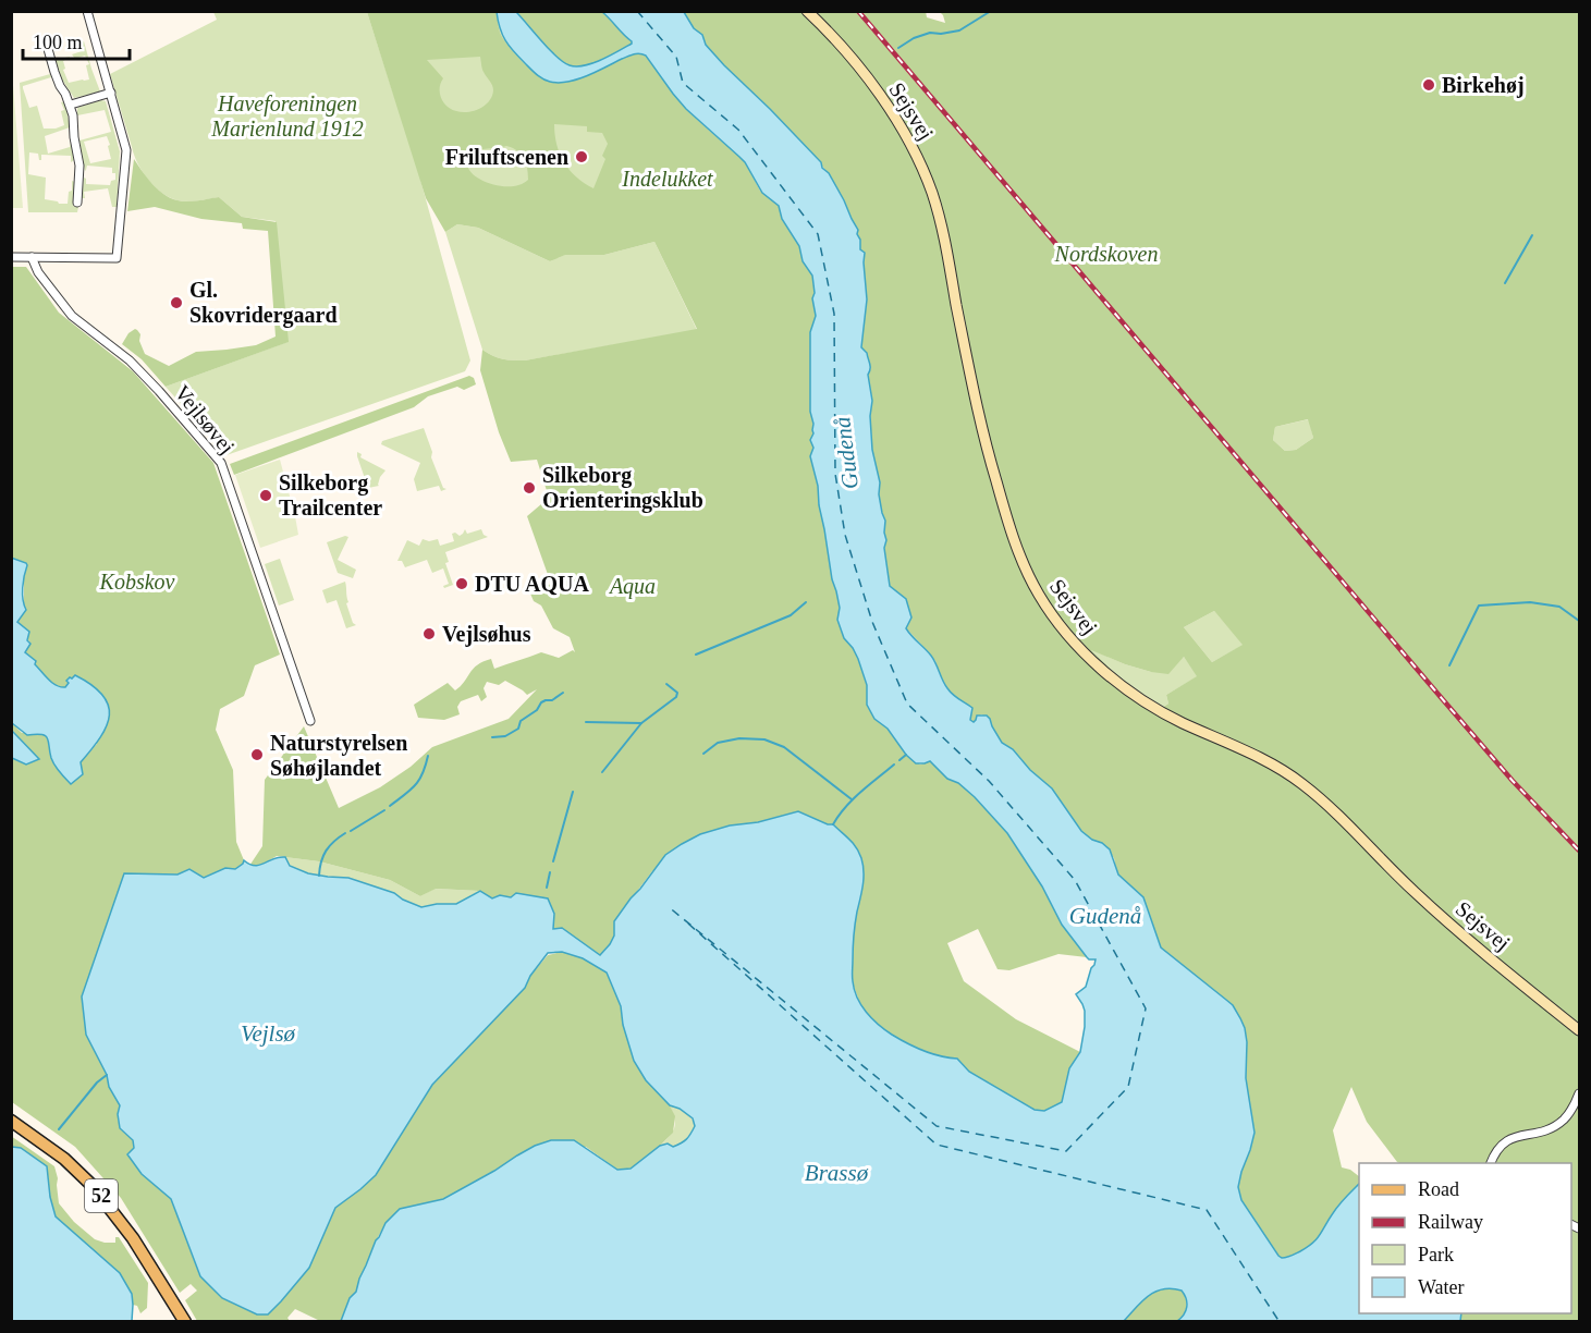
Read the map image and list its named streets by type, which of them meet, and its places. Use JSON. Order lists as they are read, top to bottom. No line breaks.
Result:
{"streets":{"main road":["52"],"street":["Sejsvej","Vejlsøvej"]},"water":["Gudenå","Vejlsø","Brassø"],"parks":["Haveforeningen Marienlund 1912","Indelukket","Nordskoven","Kobskov","Aqua"],"places":["Birkehøj","Friluftscenen","Gl. Skovridergaard","Silkeborg Orienteringsklub","Silkeborg Trailcenter","DTU AQUA","Vejlsøhus","Naturstyrelsen Søhøjlandet"],"legend":["Road","Railway","Park","Water"],"scale_bar":"100 m"}
